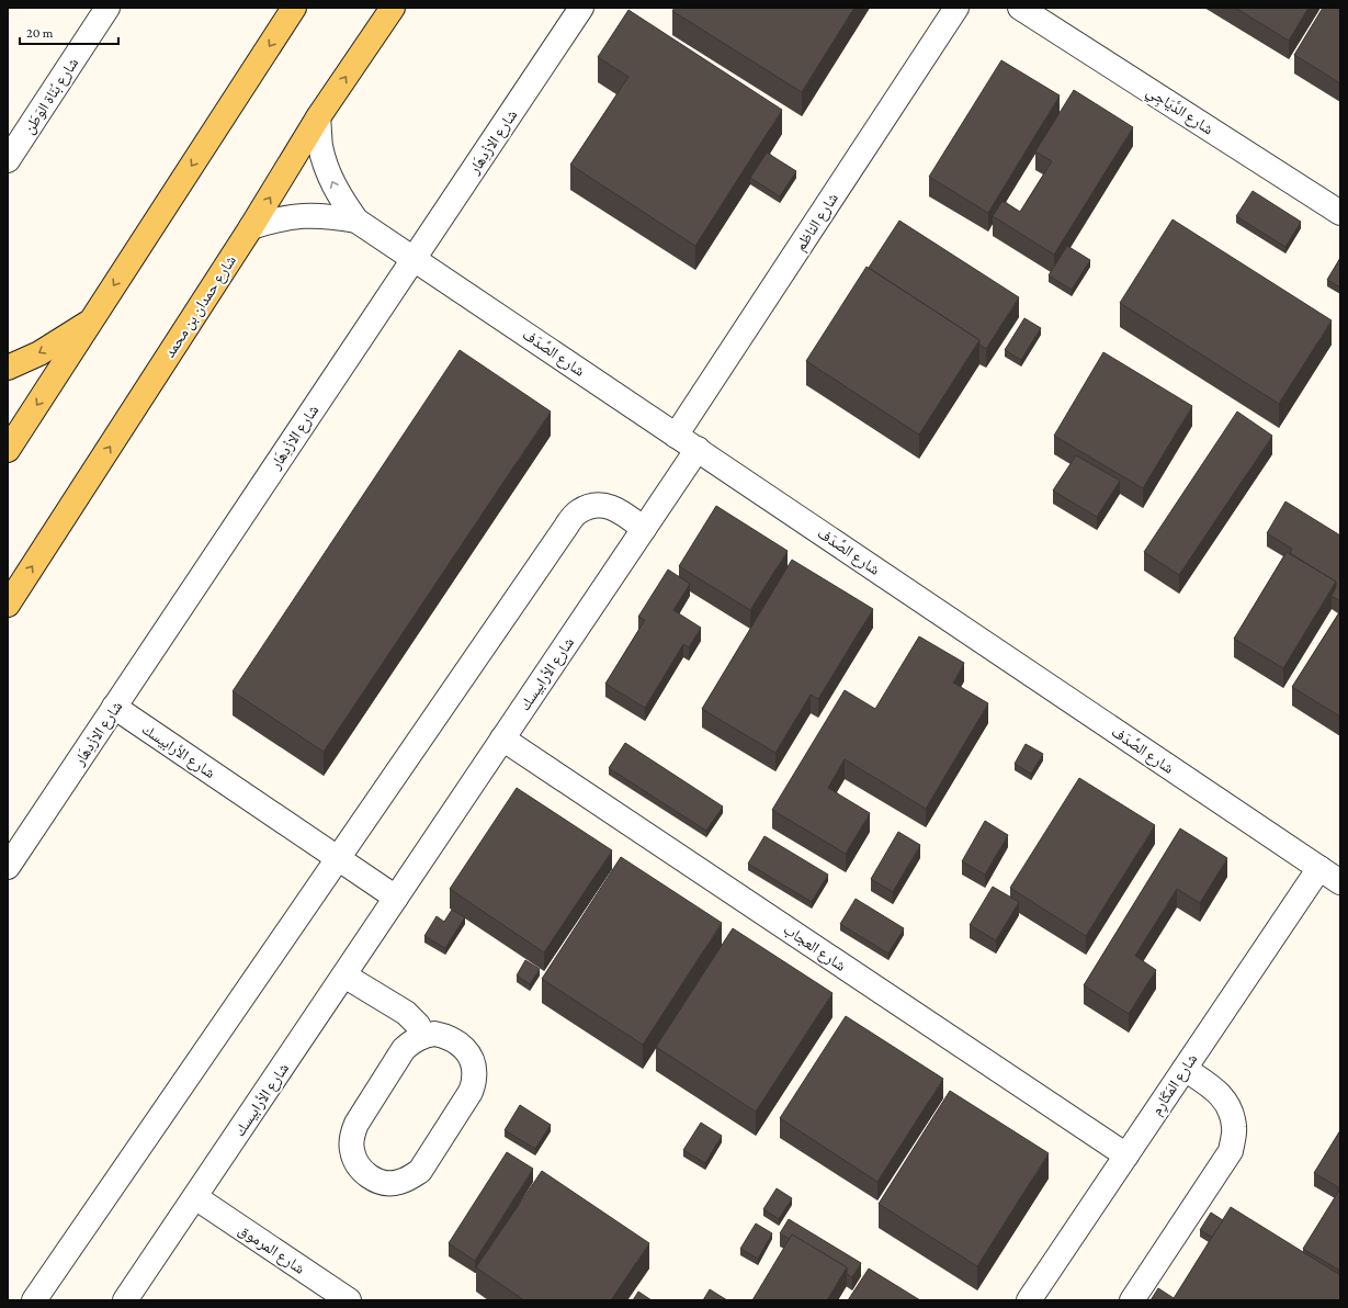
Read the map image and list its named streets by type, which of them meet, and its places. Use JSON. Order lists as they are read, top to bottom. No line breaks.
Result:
{"streets":{"main road":["شارع حمدان بن محمد"],"street":["شارع بُنَاة الوَطَن","شارع الدَّيَاجِي","شارع الازْدِهَار","شارع الناظم","شارع الصَّدَف","شارع الأرابيسك","شارع العجاب","شارع المَكَارِم","شارع المرموق"]},"crossings":[["شارع الازْدِهَار","شارع الصَّدَف"],["شارع الازْدِهَار","شارع الأرابيسك"],["شارع الناظم","شارع الصَّدَف"],["شارع حمدان بن محمد","شارع الصَّدَف"],["شارع الصَّدَف","شارع الأرابيسك"],["شارع الصَّدَف","شارع المَكَارِم"],["شارع الأرابيسك","شارع العجاب"],["شارع الأرابيسك","شارع المرموق"],["شارع العجاب","شارع المَكَارِم"]],"scale_bar":"20 m"}
